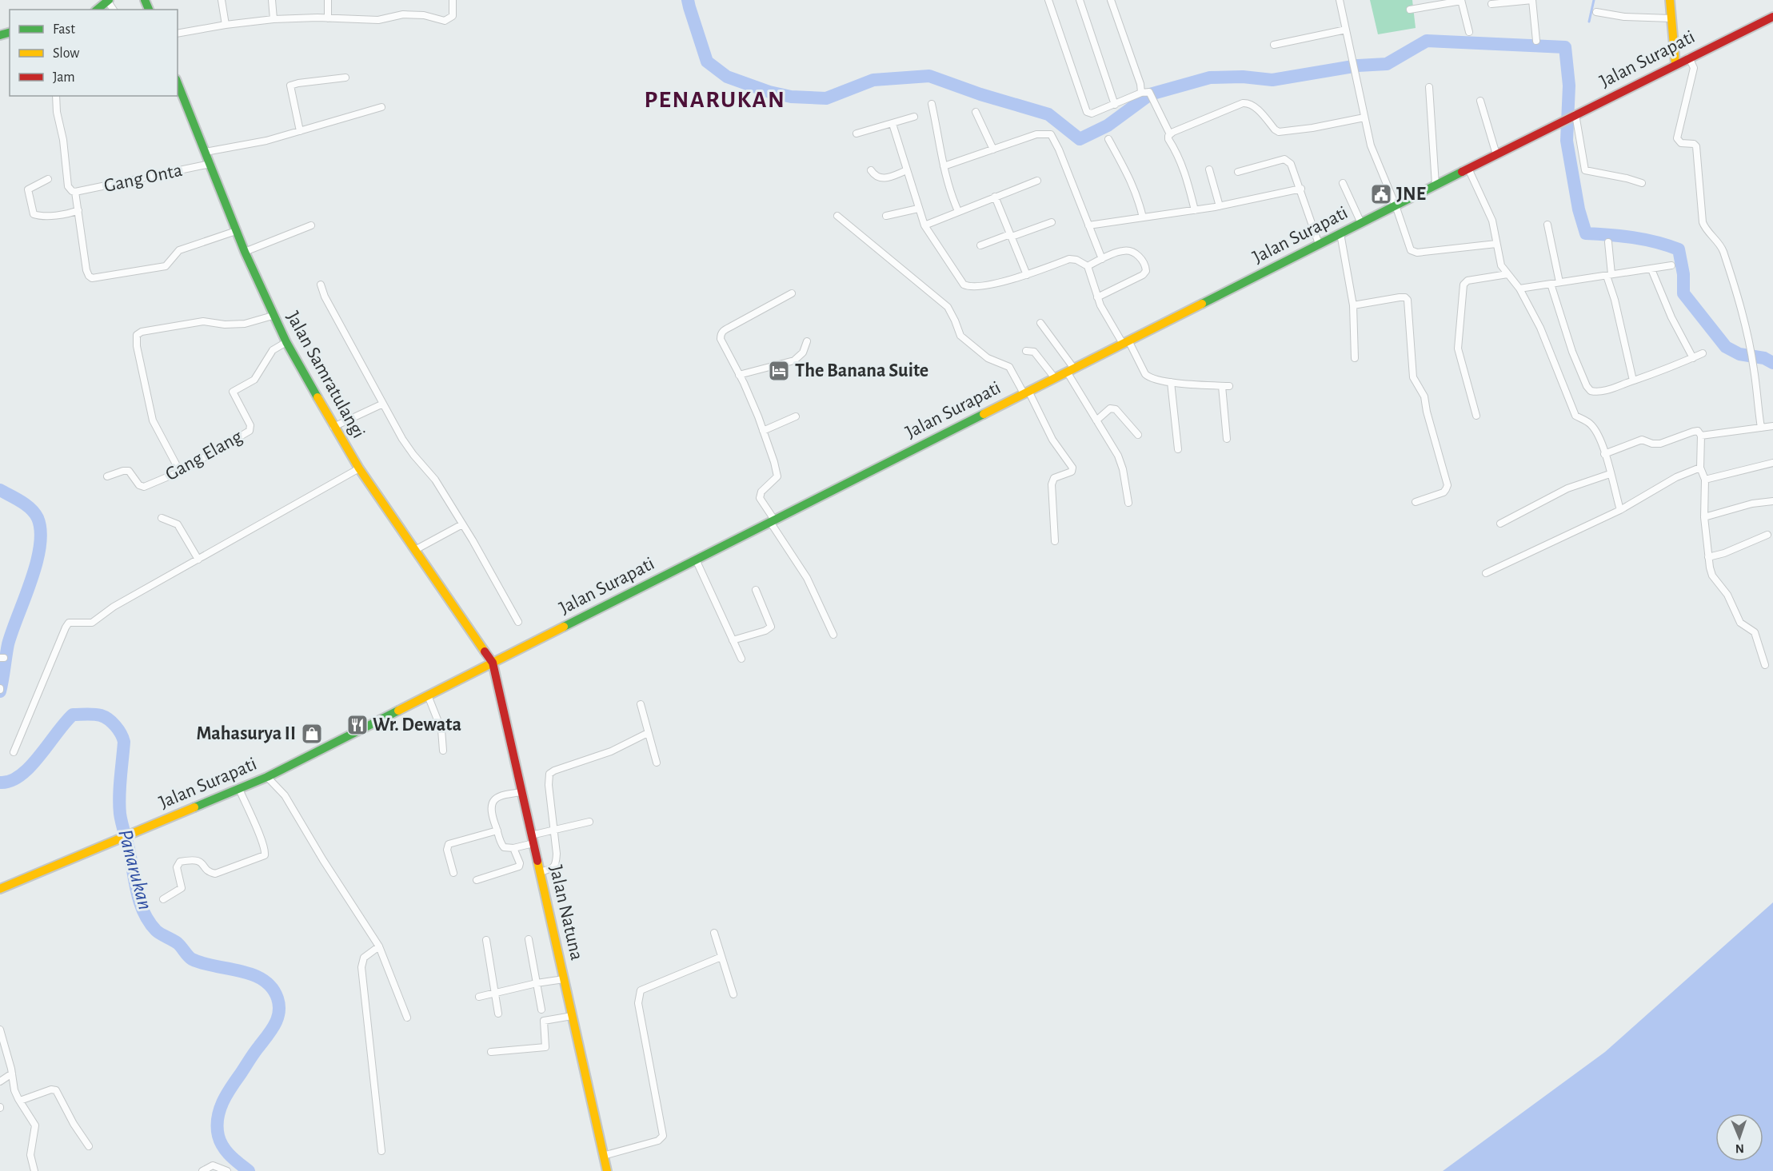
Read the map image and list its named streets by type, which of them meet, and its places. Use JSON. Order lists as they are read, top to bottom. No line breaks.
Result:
{"streets":{"main road":["Jalan Surapati","Jalan Samratulangi","Jalan Natuna"],"street":["Gang Onta","Gang Elang"]},"crossings":[["Jalan Surapati","Jalan Samratulangi"],["Jalan Surapati","Jalan Natuna"],["Gang Onta","Jalan Samratulangi"],["Jalan Samratulangi","Gang Elang"],["Jalan Samratulangi","Jalan Natuna"]],"districts":["PENARUKAN"],"water":["Panarukan"],"places":{"public building":["JNE"],"hotel":["The Banana Suite"],"restaurant":["Wr. Dewata"],"shop":["Mahasurya II"]},"legend":["Fast","Slow","Jam"],"north":"bottom"}
